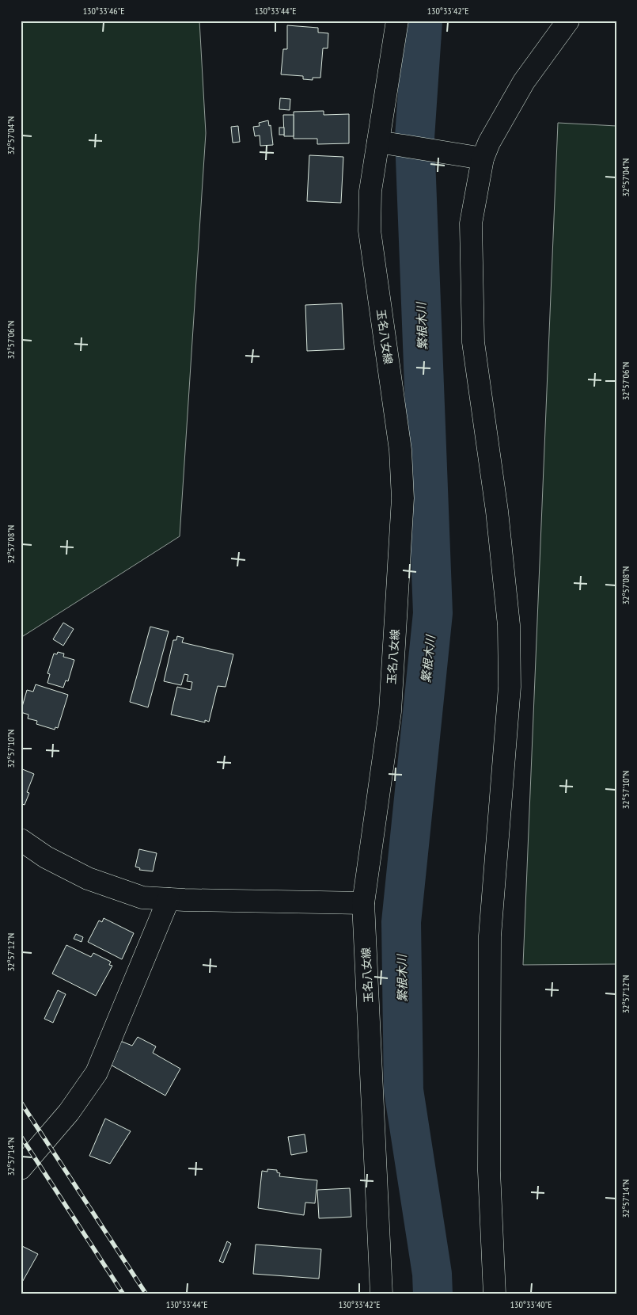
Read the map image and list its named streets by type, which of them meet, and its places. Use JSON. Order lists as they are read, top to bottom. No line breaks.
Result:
{"streets":{"street":["玉名八女線"]},"water":["繁根木川"],"coordinates":["130°33'46\"E","130°33'44\"E","130°33'42\"E","32°57'04\"N","32°57'06\"N","32°57'08\"N","32°57'10\"N","32°57'12\"N","32°57'14\"N","130°33'40\"E"]}
